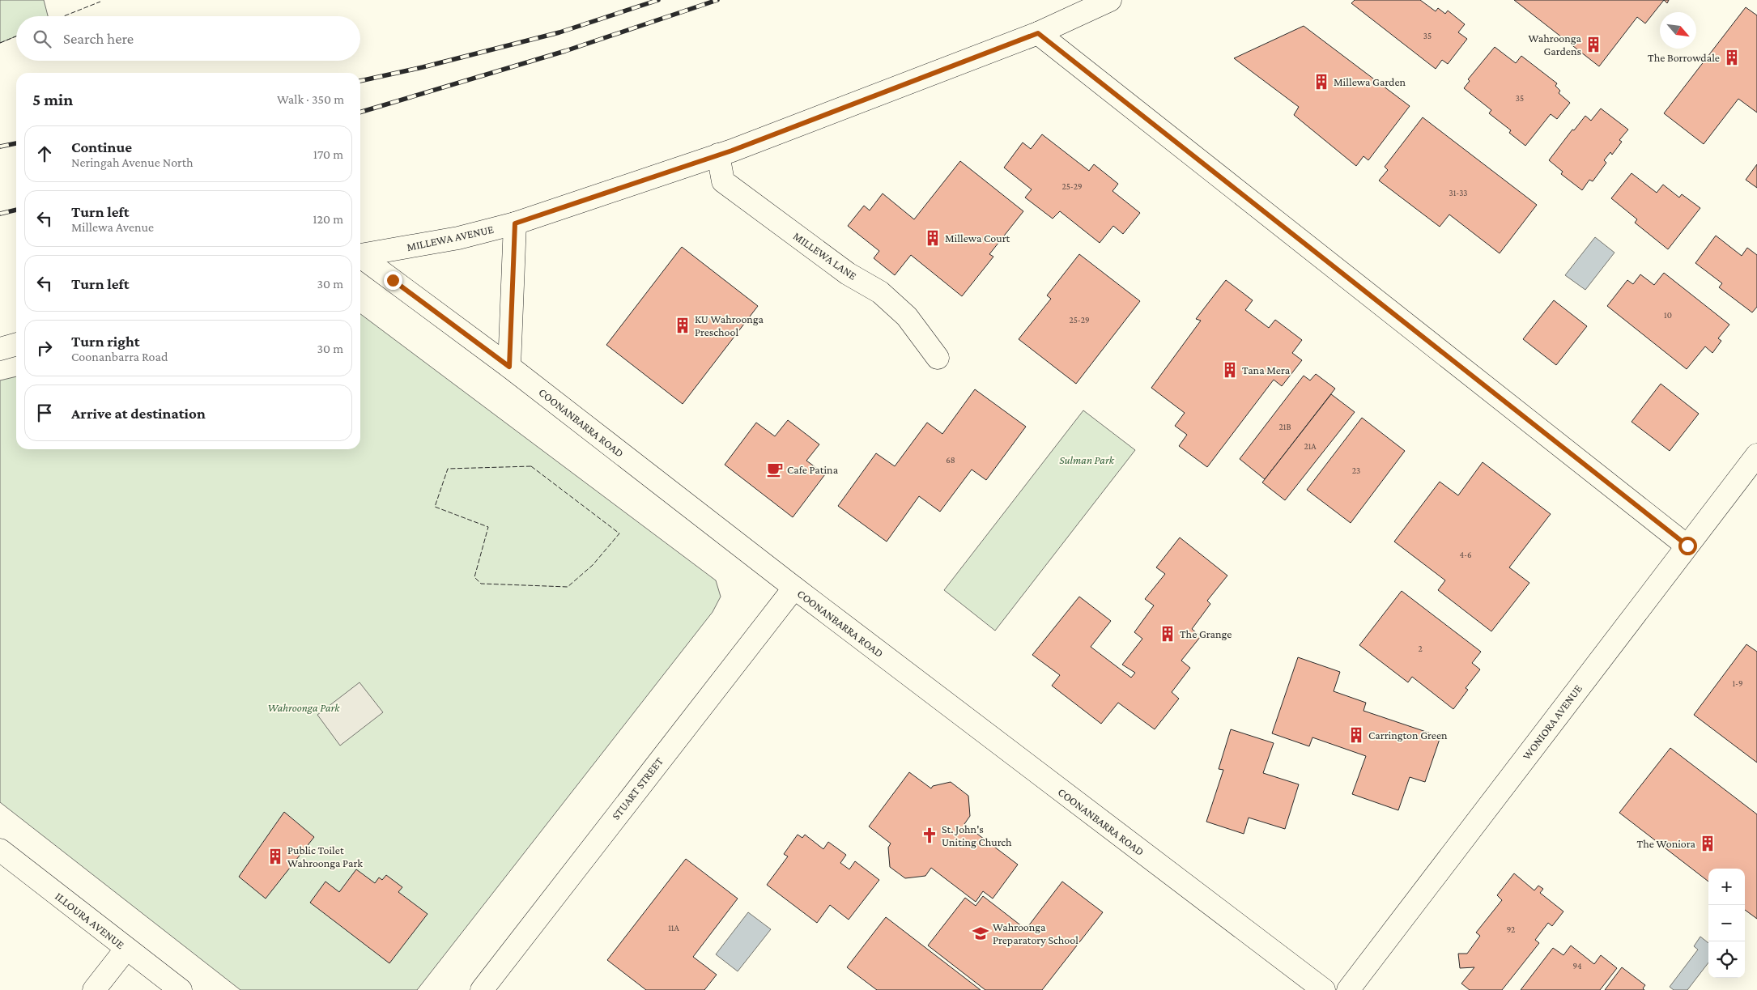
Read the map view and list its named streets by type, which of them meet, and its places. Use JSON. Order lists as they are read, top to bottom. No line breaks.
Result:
{"streets":{"street":["MILLEWA AVENUE","MILLEWA LANE","COONANBARRA ROAD","WONIORA AVENUE","STUART STREET","ILLOURA AVENUE"]},"crossings":[["MILLEWA AVENUE","MILLEWA LANE"],["COONANBARRA ROAD","STUART STREET"]],"parks":["Sulman Park","Wahroonga Park"],"places":{"building":["Wahroonga Gardens","The Borrowdale","Millewa Garden","Millewa Court","KU Wahroonga Preschool","Tana Mera","The Grange","Carrington Green","The Woniora","Public Toilet Wahroonga Park"],"cafe":["Cafe Patina"],"church":["St. John's Uniting Church"],"school or university":["Wahroonga Preparatory School"]},"house_numbers":["35","35","25-29","31-33","10","25-29","21B","21A","68","23","4-6","2","1-9","11A","92","94"],"north":"bottom right","page":{"search":"Search here","heading":["5 min","Walk · 350 m"],"list":[["Continue","Neringah Avenue North","170 m"],["Turn left","Millewa Avenue","120 m"],["Turn left","30 m"],["Turn right","Coonanbarra Road","30 m"],"Arrive at destination"],"map_buttons":["+","−"]}}
